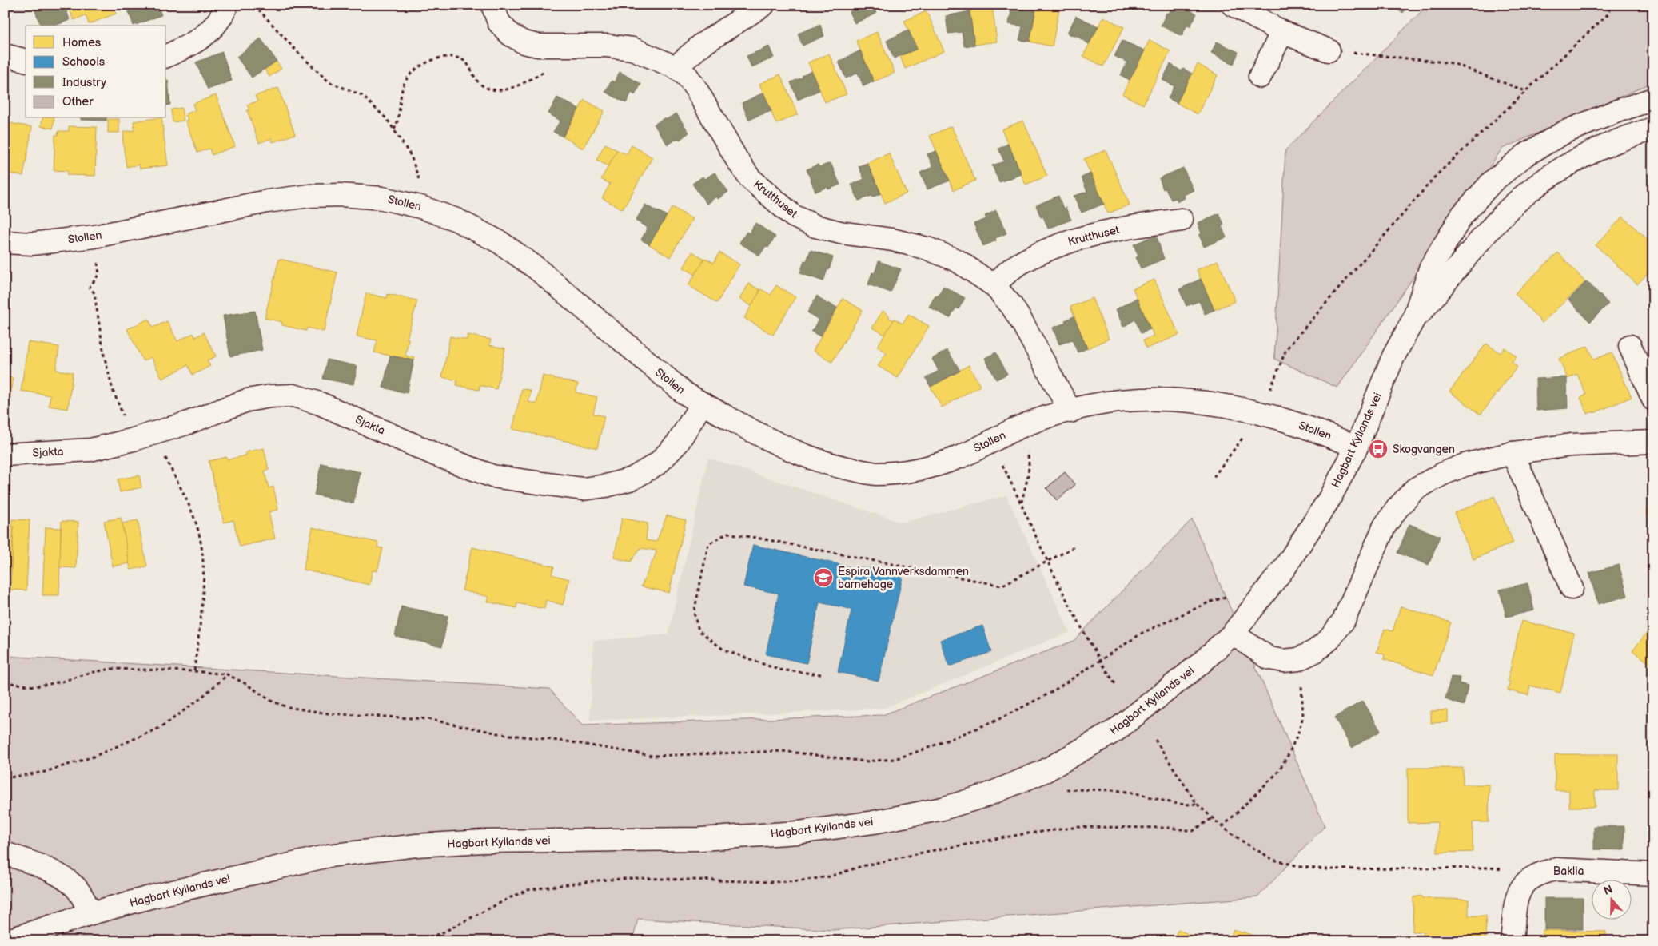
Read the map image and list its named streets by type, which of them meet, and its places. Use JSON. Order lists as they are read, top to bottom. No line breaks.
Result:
{"streets":{"street":["Krutthuset","Stollen","Sjakta","Hagbart Kyllands vei","Baklia"]},"crossings":[["Krutthuset","Stollen"],["Stollen","Sjakta"],["Stollen","Hagbart Kyllands vei"]],"places":{"bus stop":["Skogvangen"],"school or university":["Espira Vannverksdammen barnehage"]},"legend":["Homes","Schools","Industry","Other"],"north":"top"}
